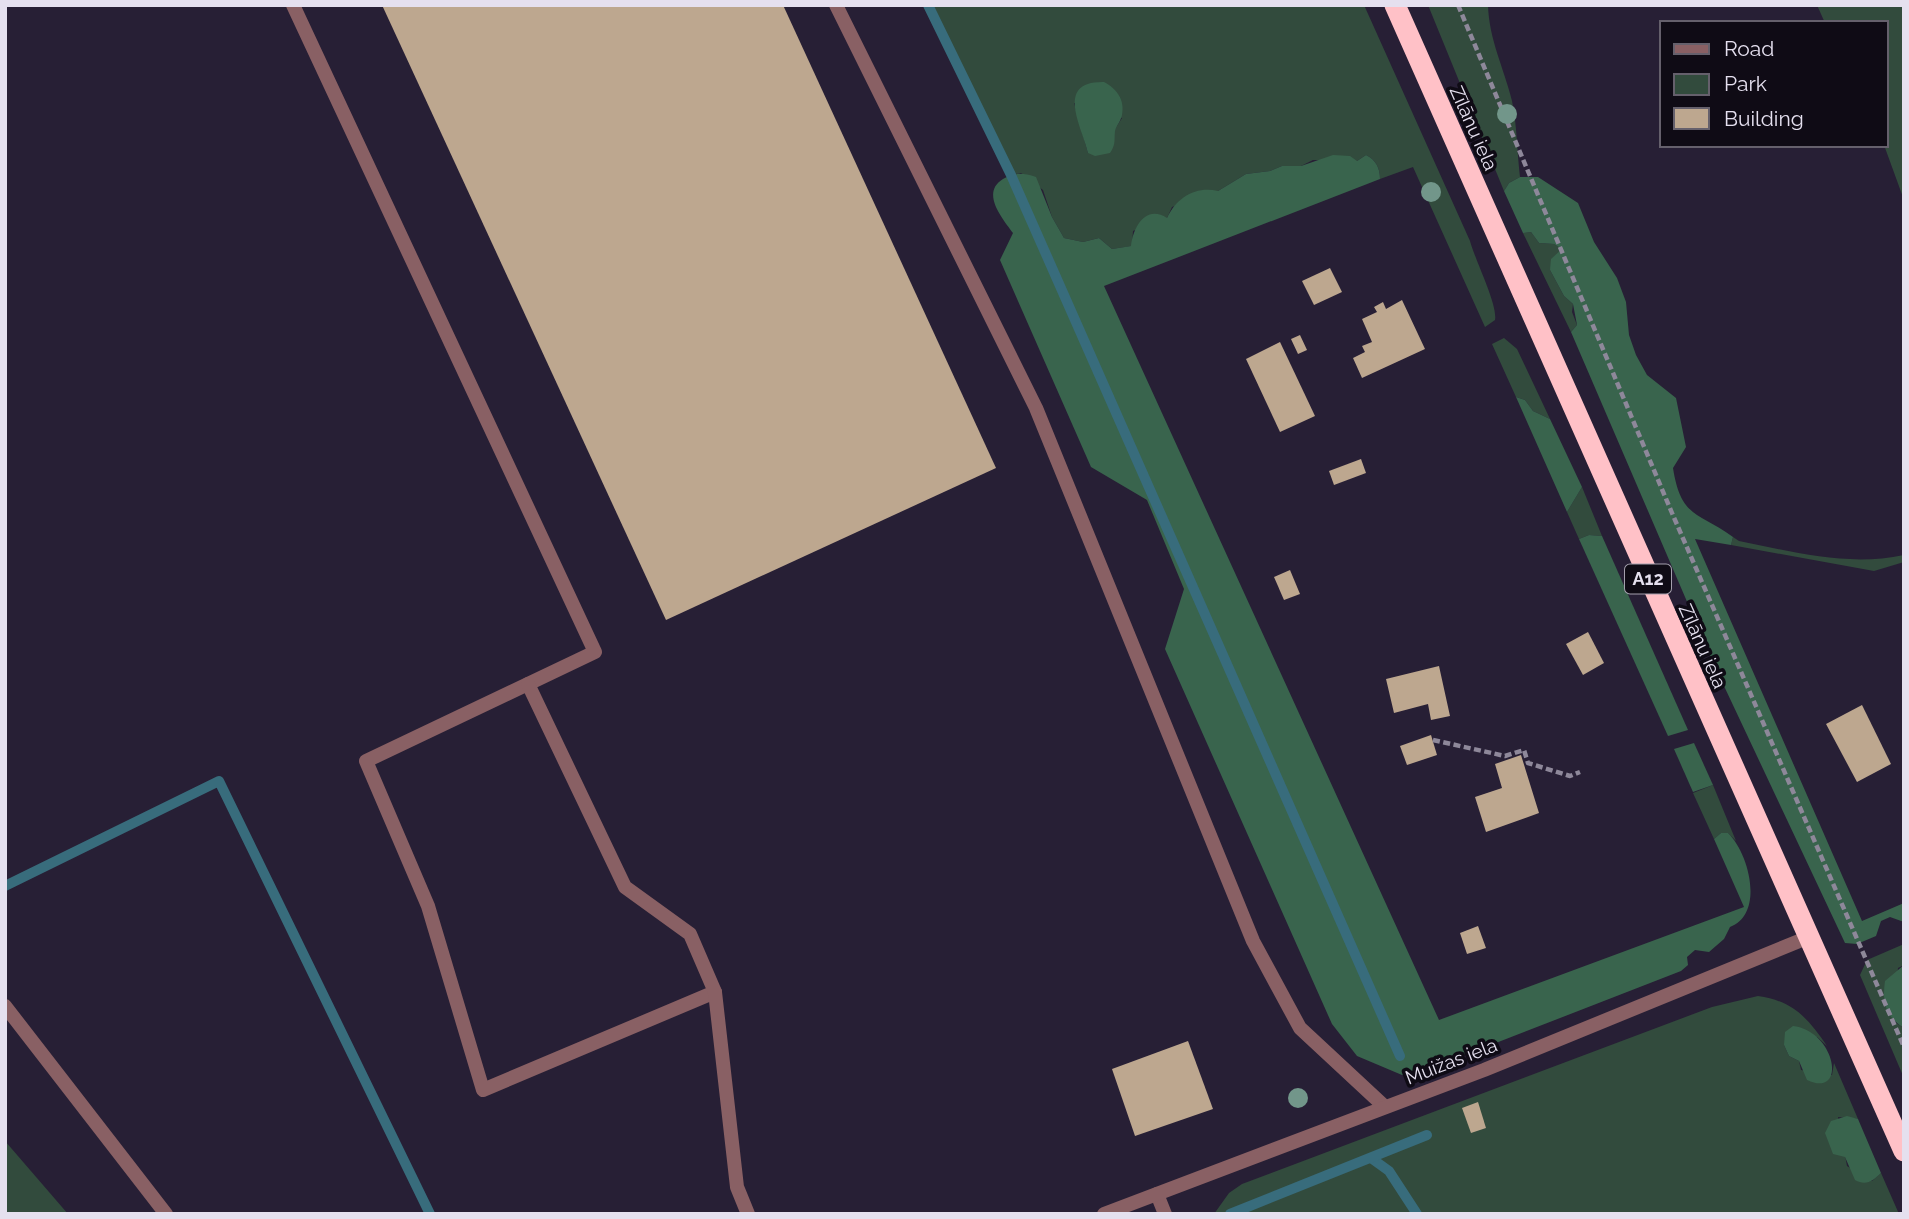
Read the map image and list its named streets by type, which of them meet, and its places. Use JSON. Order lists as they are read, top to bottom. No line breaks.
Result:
{"streets":{"highway":["Zīlānu iela","A12"],"street":["Muižas iela"]},"crossings":[["Zīlānu iela","Muižas iela"]],"legend":["Road","Park","Building"]}
